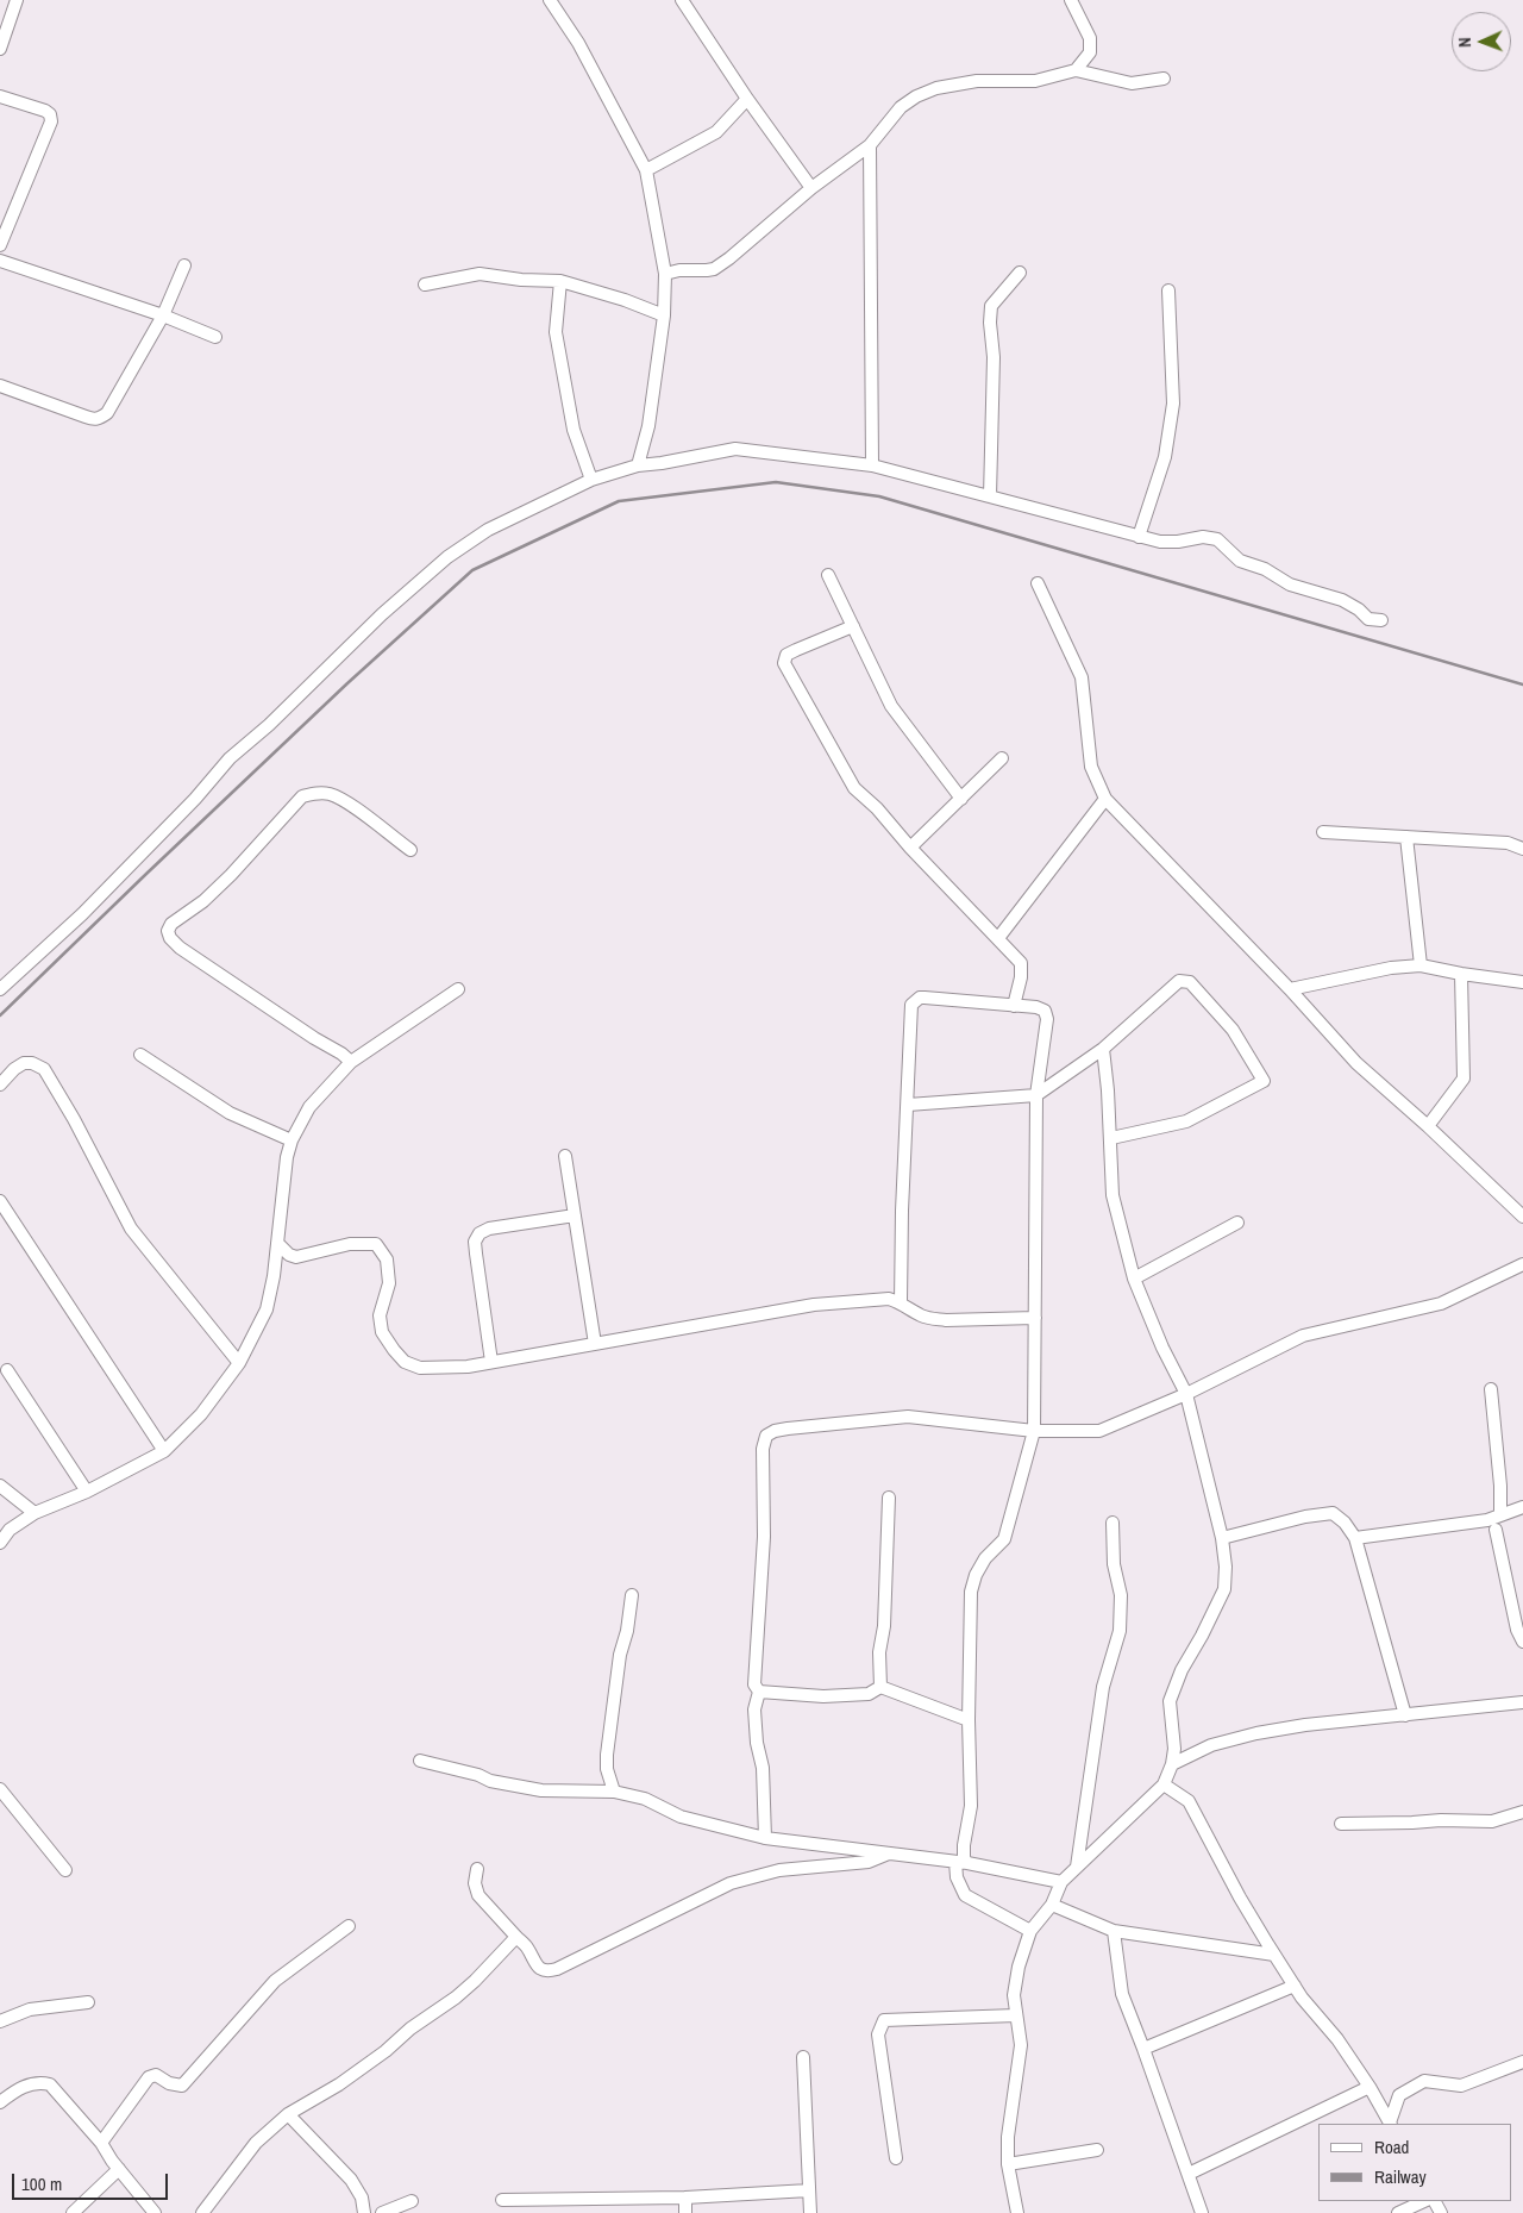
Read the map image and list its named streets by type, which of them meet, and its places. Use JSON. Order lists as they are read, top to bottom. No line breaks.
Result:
{"legend":["Road","Railway"],"scale_bar":"100 m","north":"left"}
